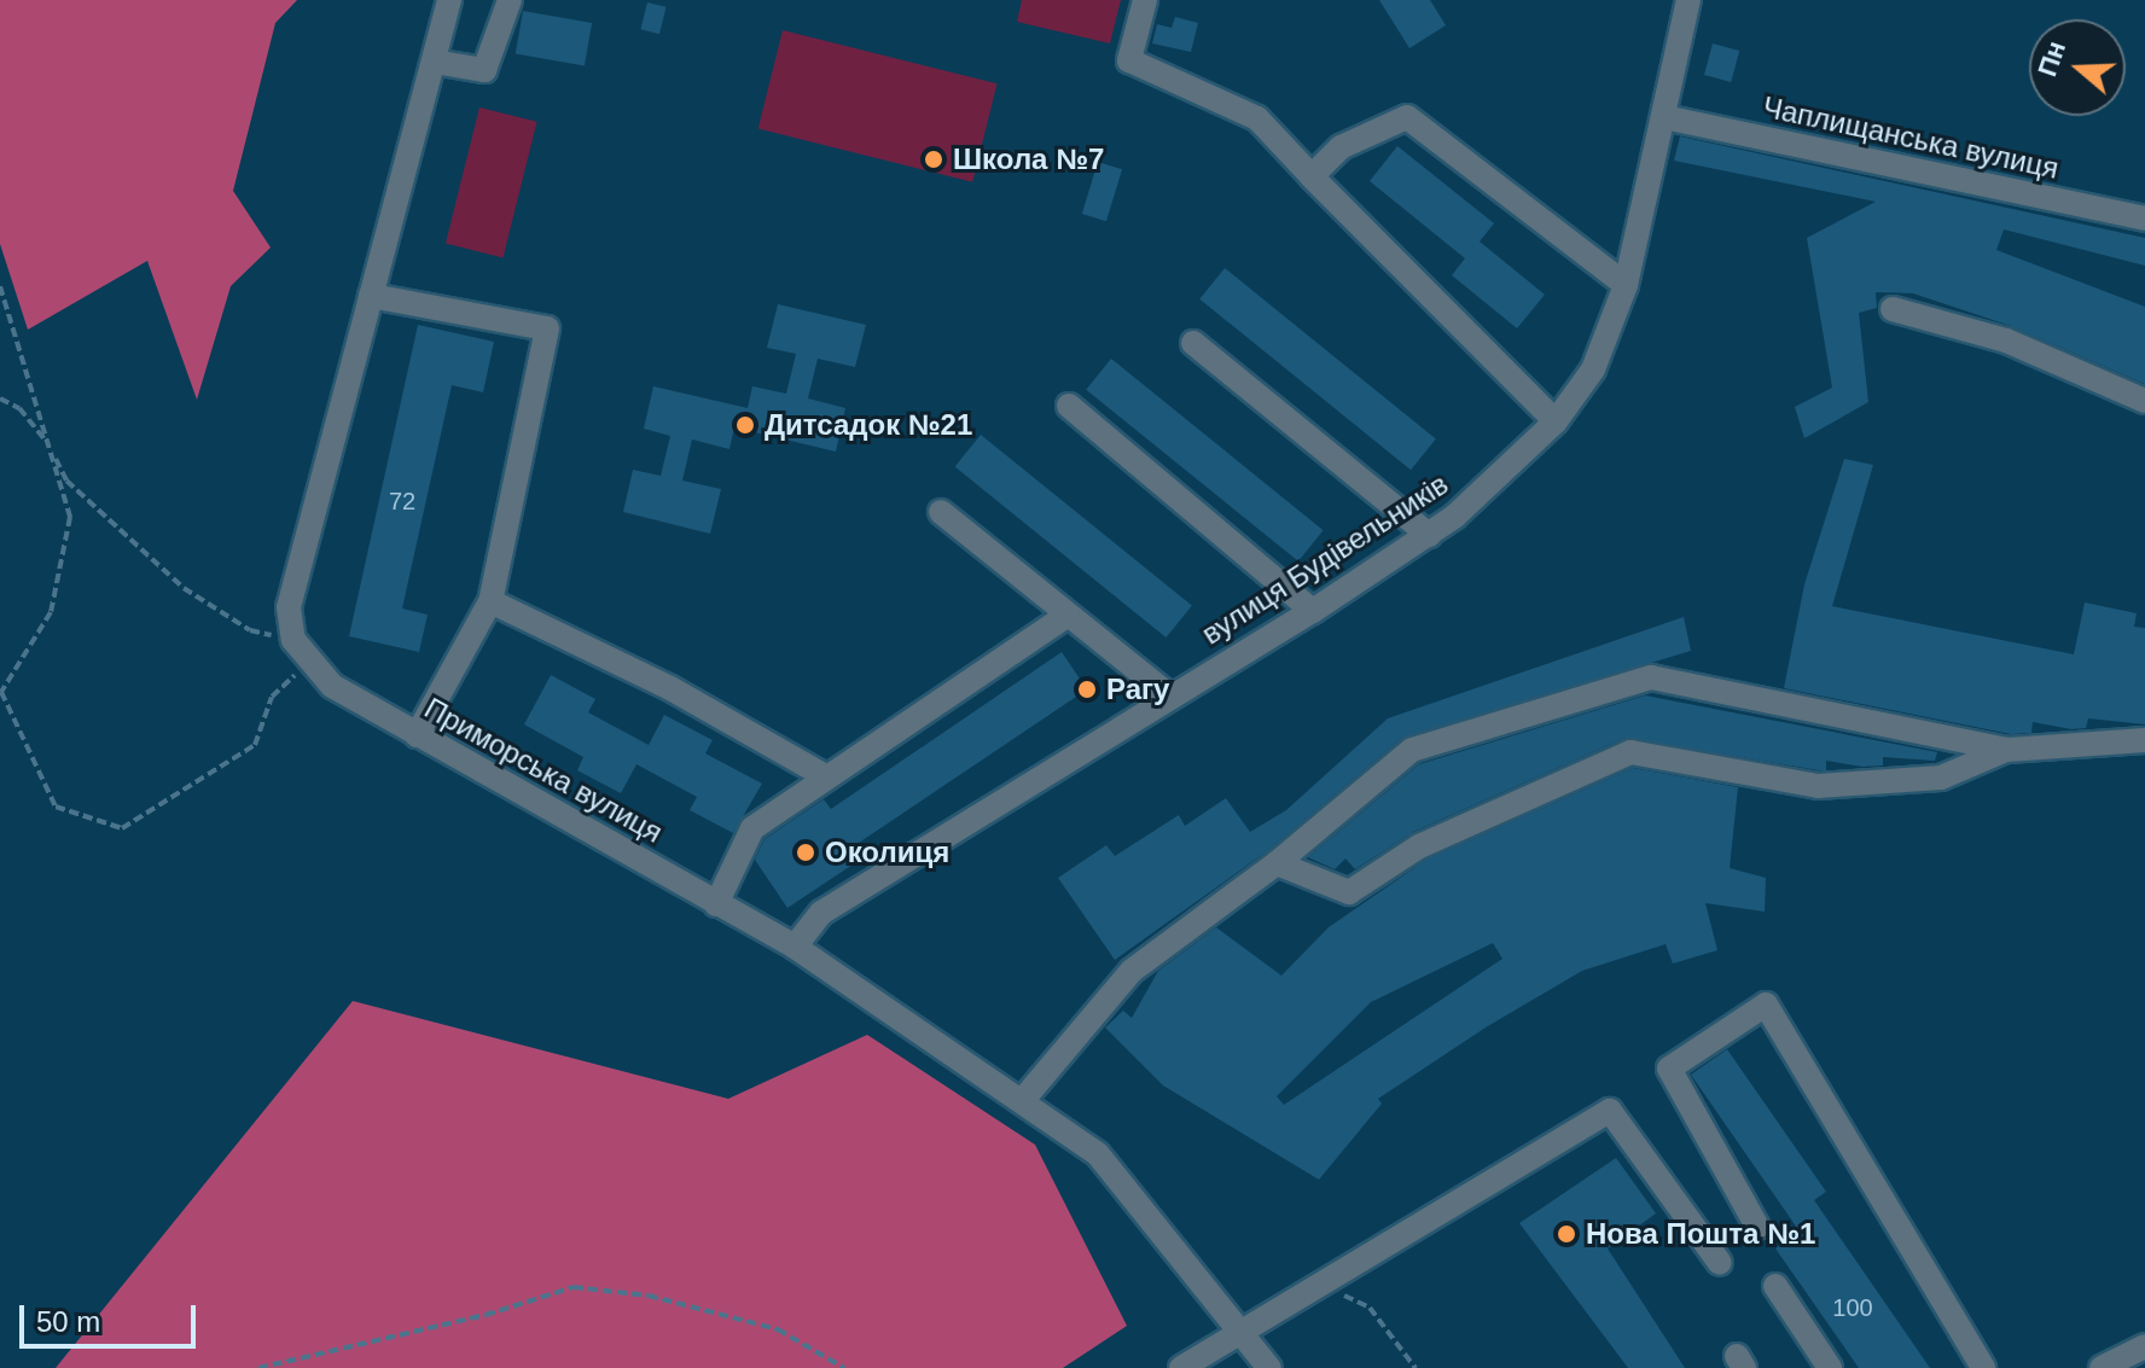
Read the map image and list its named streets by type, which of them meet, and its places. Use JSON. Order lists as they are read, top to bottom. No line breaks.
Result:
{"streets":{"street":["Чаплищанська вулиця","вулиця Будівельників","Приморська вулиця"]},"crossings":[["Чаплищанська вулиця","вулиця Будівельників"],["вулиця Будівельників","Приморська вулиця"]],"places":["Школа №7","Дитсадок №21","Рагу","Околиця","Нова Пошта №1"],"house_numbers":["72","100"],"scale_bar":"50 m","north":"left"}
